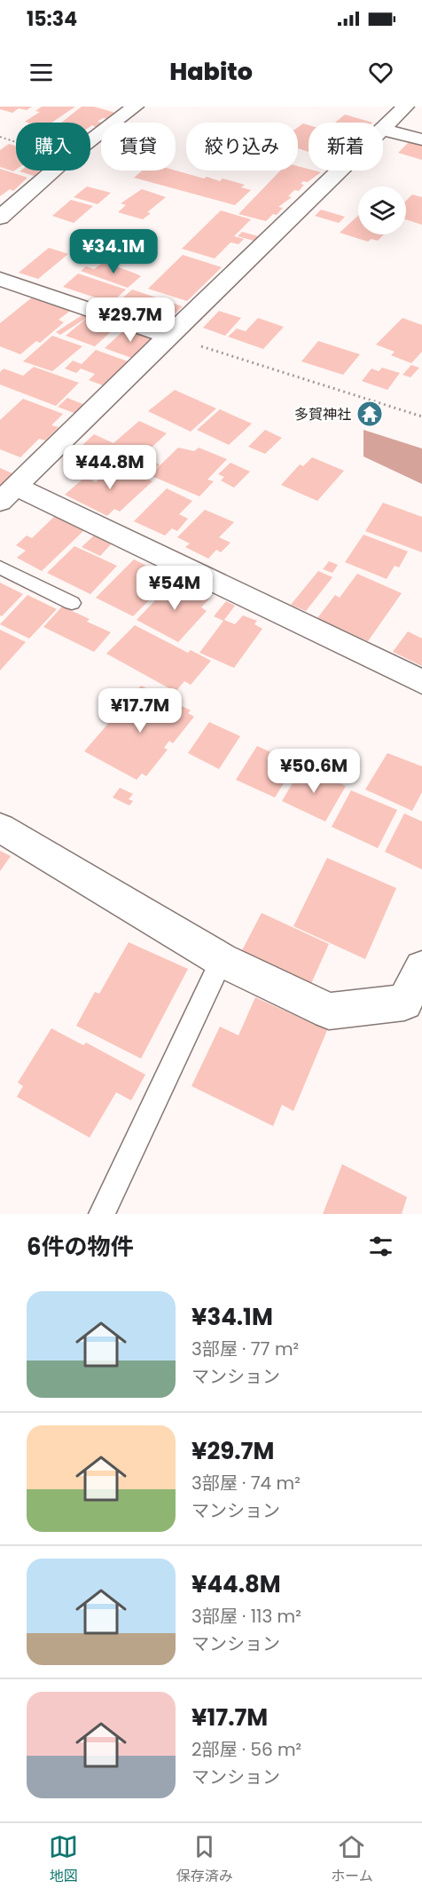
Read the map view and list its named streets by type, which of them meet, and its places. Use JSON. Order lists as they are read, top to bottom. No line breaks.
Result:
{"places":{"temple":["多賀神社"]},"page":{"status":"15:34","header":"Habito","chip":["購入","賃貸","絞り込み","新着"],"price":["¥34.1M","¥29.7M","¥44.8M","¥54M","¥17.7M","¥50.6M"],"heading":"6件の物件","list":[{"name":"¥34.1M","note":"3部屋 · 77 m² · マンション"},{"name":"¥29.7M","note":"3部屋 · 74 m² · マンション"},{"name":"¥44.8M","note":"3部屋 · 113 m² · マンション"},{"name":"¥17.7M","note":"2部屋 · 56 m² · マンション"}],"tabs":["地図","保存済み","ホーム"]}}
